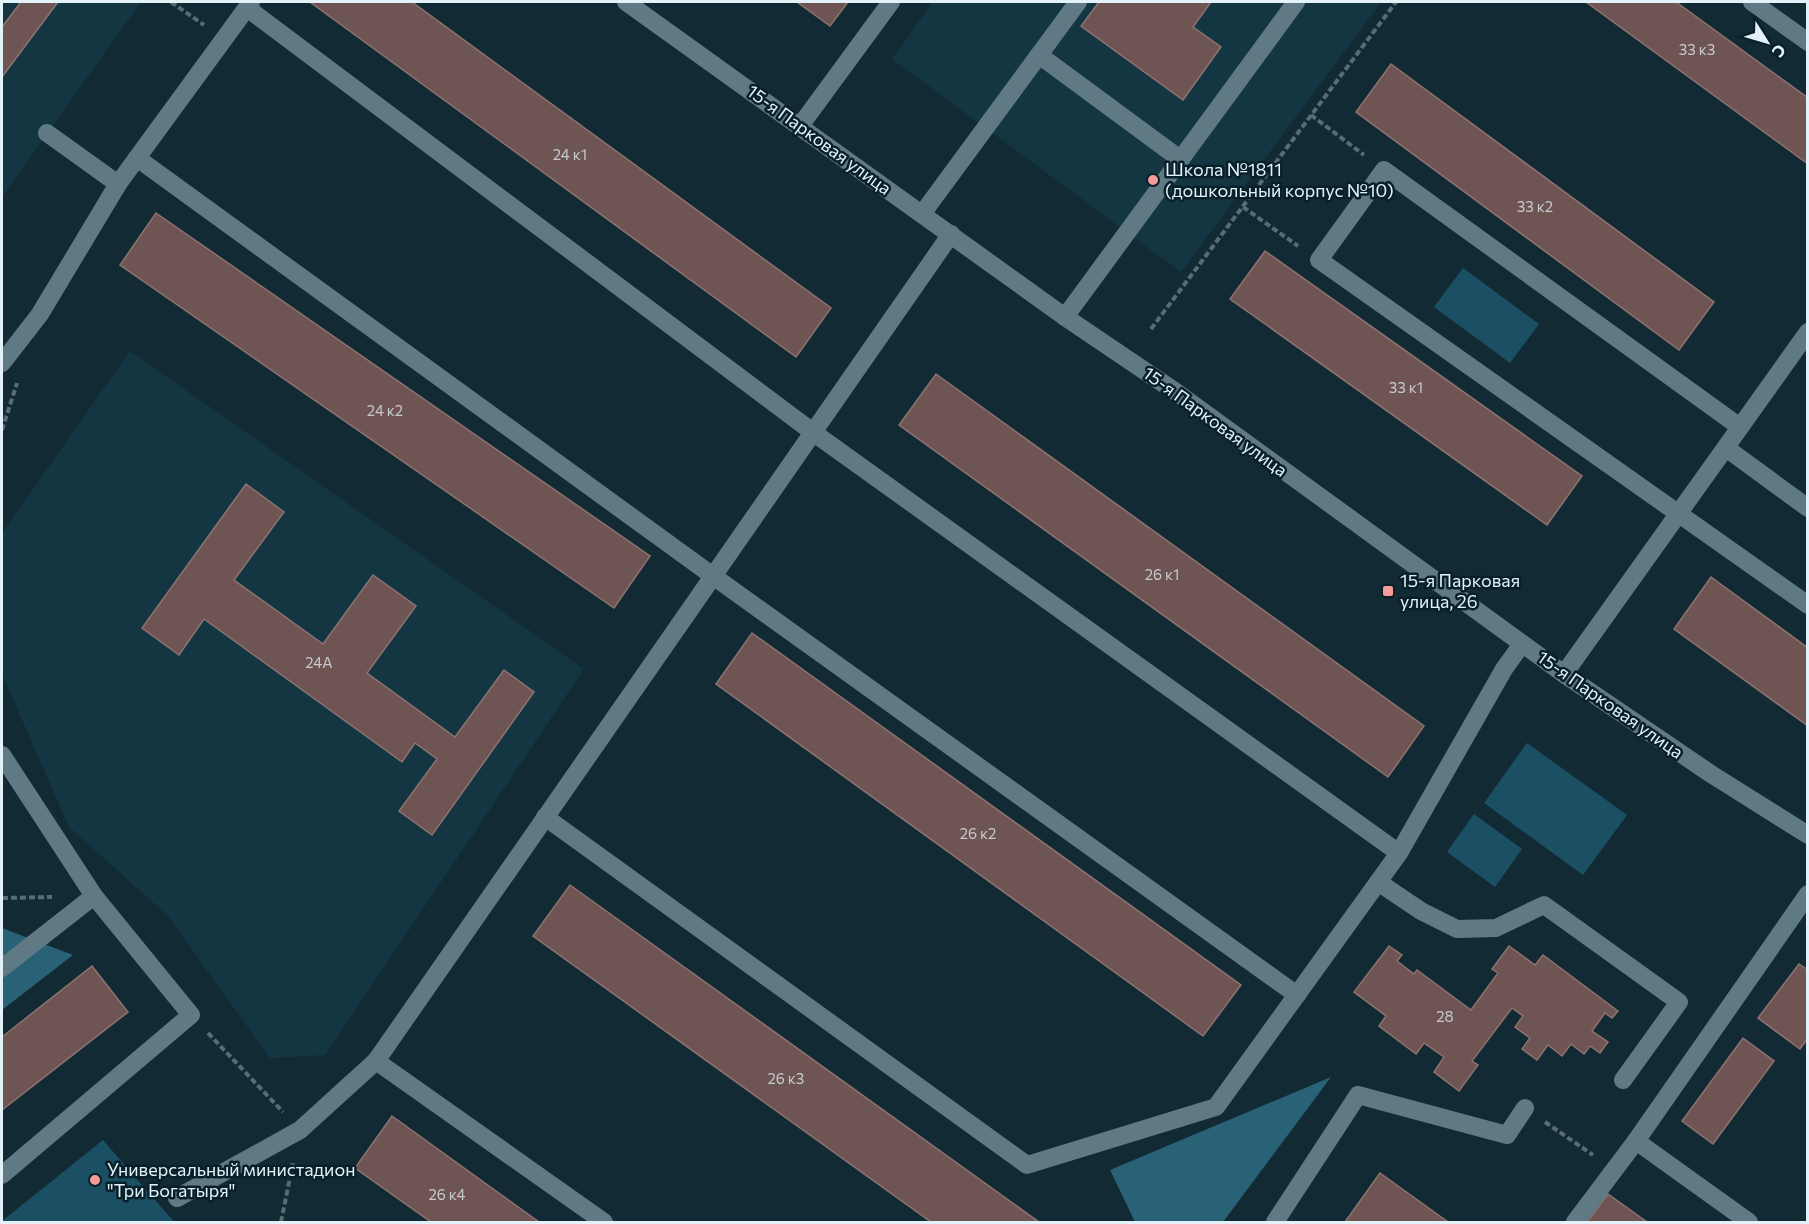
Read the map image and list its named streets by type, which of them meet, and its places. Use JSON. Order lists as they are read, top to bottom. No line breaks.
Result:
{"streets":{"street":["15-я Парковая улица"]},"places":{"other":["Школа №1811 (дошкольный корпус №10)","Универсальный министадион \"Три Богатыря\""],"transit":["15-я Парковая улица, 26"]},"house_numbers":["33 к3","24 к1","33 к2","33 к1","24 к2","26 к1","24А","26 к2","28","26 к3","26 к4"],"north":"bottom right"}
